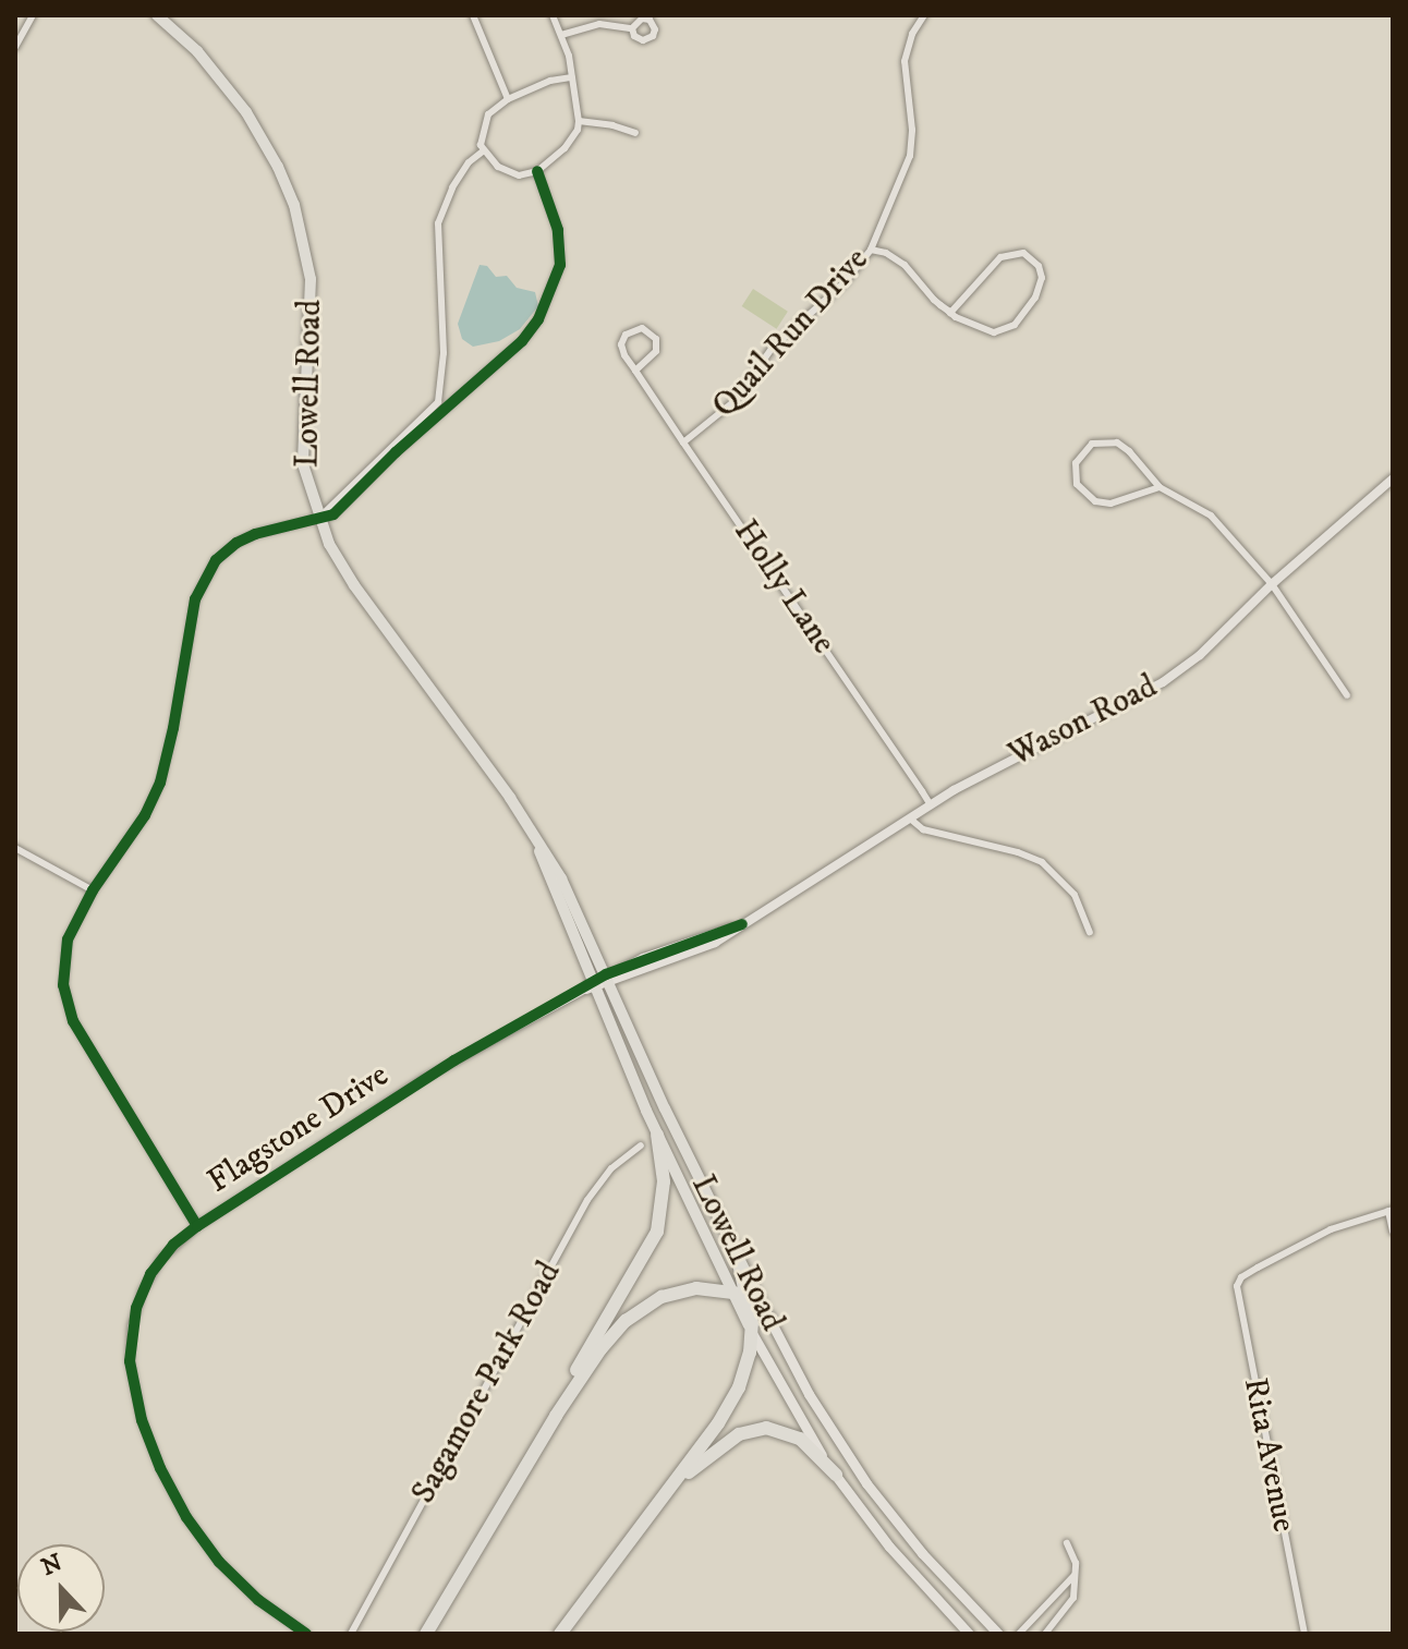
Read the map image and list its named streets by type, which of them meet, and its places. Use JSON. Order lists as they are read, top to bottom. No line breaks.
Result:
{"streets":{"main road":["Lowell Road"],"street":["Quail Run Drive","Holly Lane","Wason Road","Flagstone Drive","Sagamore Park Road","Rita Avenue"]},"crossings":[["Quail Run Drive","Holly Lane"],["Lowell Road","Wason Road"],["Lowell Road","Flagstone Drive"],["Holly Lane","Wason Road"],["Wason Road","Flagstone Drive"]],"north":"top"}
